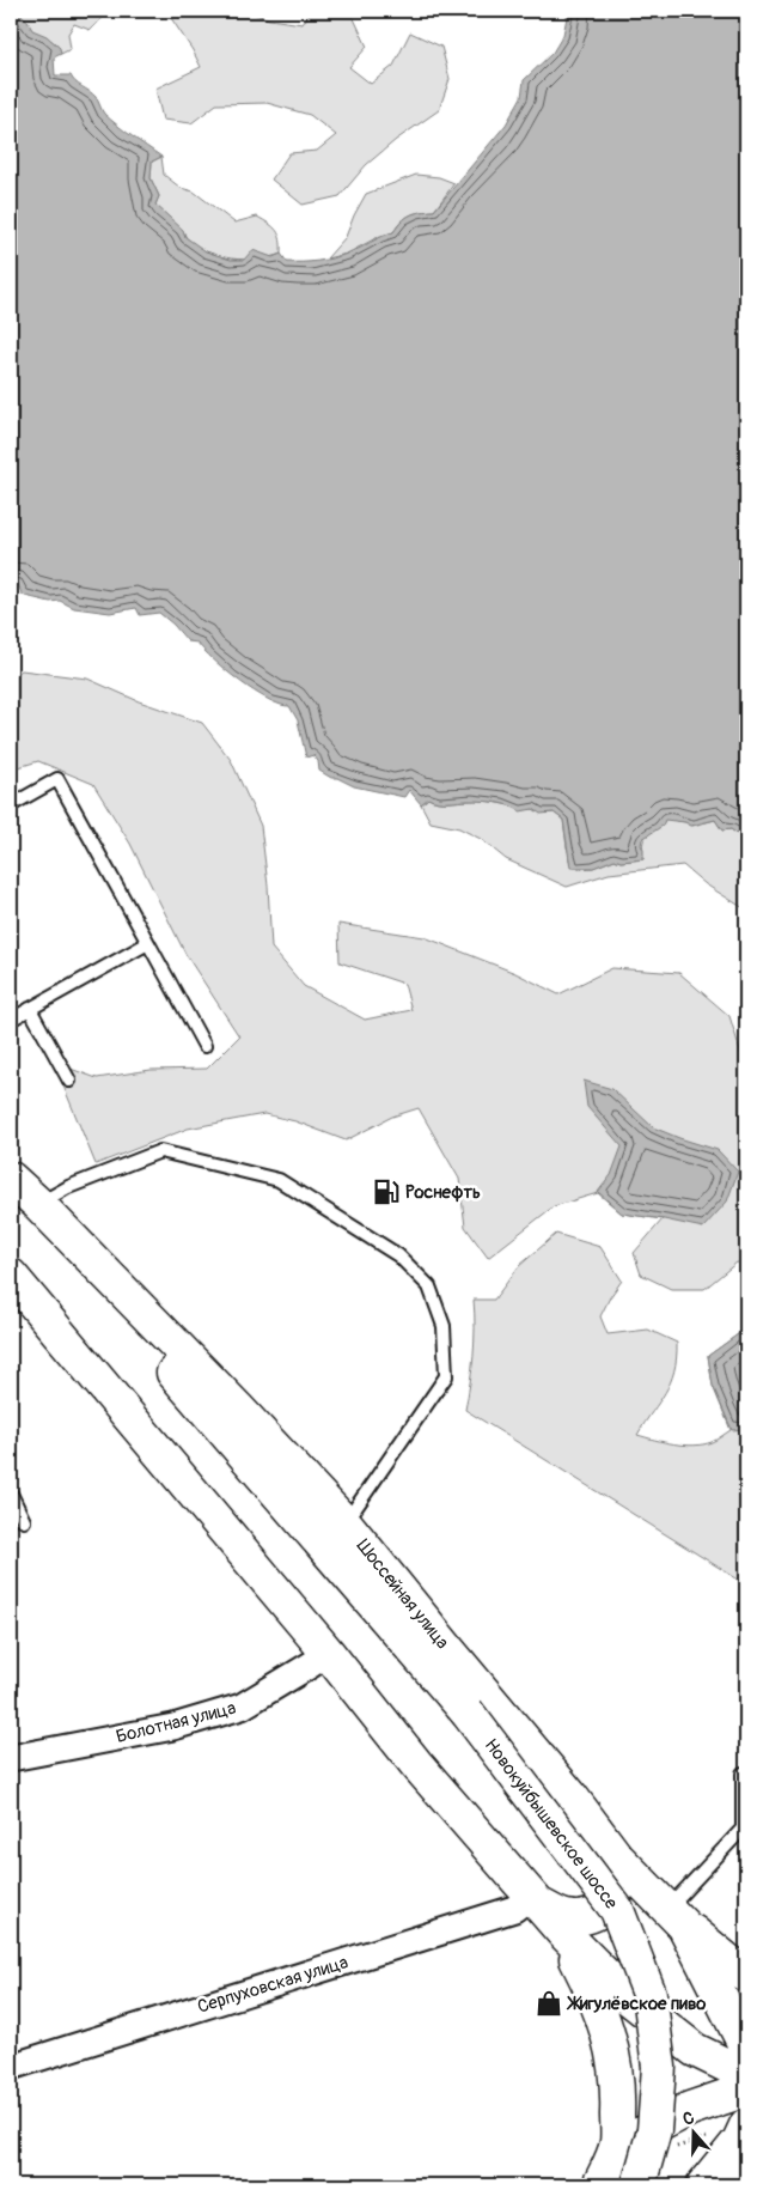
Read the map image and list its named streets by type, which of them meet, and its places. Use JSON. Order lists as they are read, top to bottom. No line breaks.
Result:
{"streets":{"main road":["Шоссейная улица","Новокуйбышевское шоссе"],"street":["Болотная улица","Серпуховская улица"]},"crossings":[["Шоссейная улица","Новокуйбышевское шоссе"]],"places":{"fuel station":["Роснефть"],"shop":["Жигулёвское пиво"]},"north":"top"}
